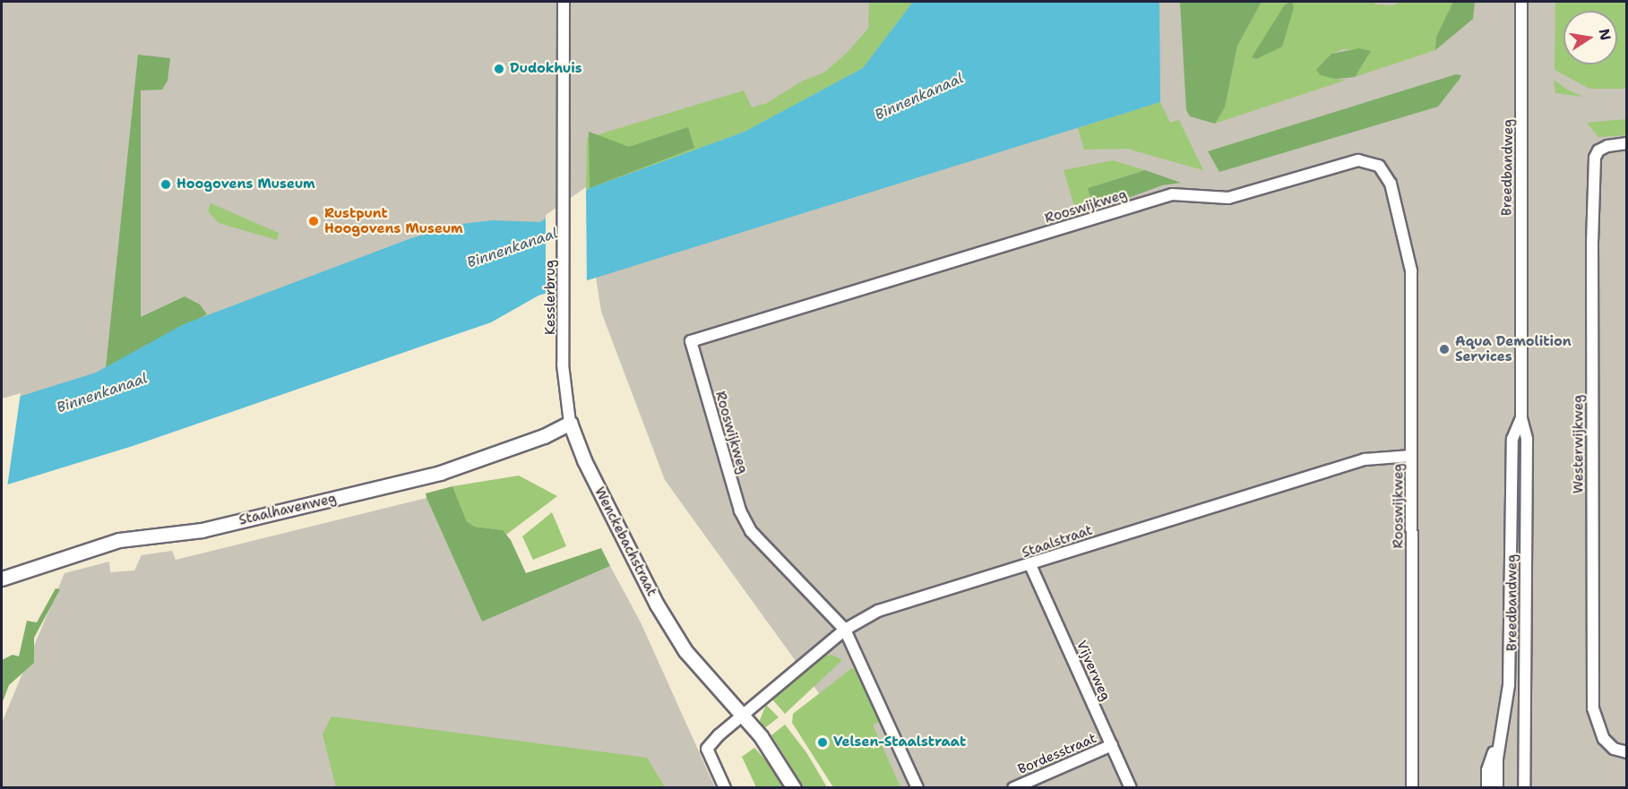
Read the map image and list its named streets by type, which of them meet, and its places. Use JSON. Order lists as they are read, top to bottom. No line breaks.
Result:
{"streets":{"street":["Breedbandweg","Rooswijkweg","Kesslerbrug","Westerwijkweg","Staalhavenweg","Wenckebachstraat","Staalstraat","Vijverweg","Bordesstraat"]},"crossings":[["Rooswijkweg","Staalstraat"],["Kesslerbrug","Wenckebachstraat"],["Staalhavenweg","Wenckebachstraat"],["Wenckebachstraat","Staalstraat"],["Staalstraat","Vijverweg"],["Vijverweg","Bordesstraat"]],"water":["Binnenkanaal"],"places":["Dudokhuis","Hoogovens Museum","Rustpunt Hoogovens Museum","Aqua Demolition Services","Velsen-Staalstraat"],"north":"right"}
